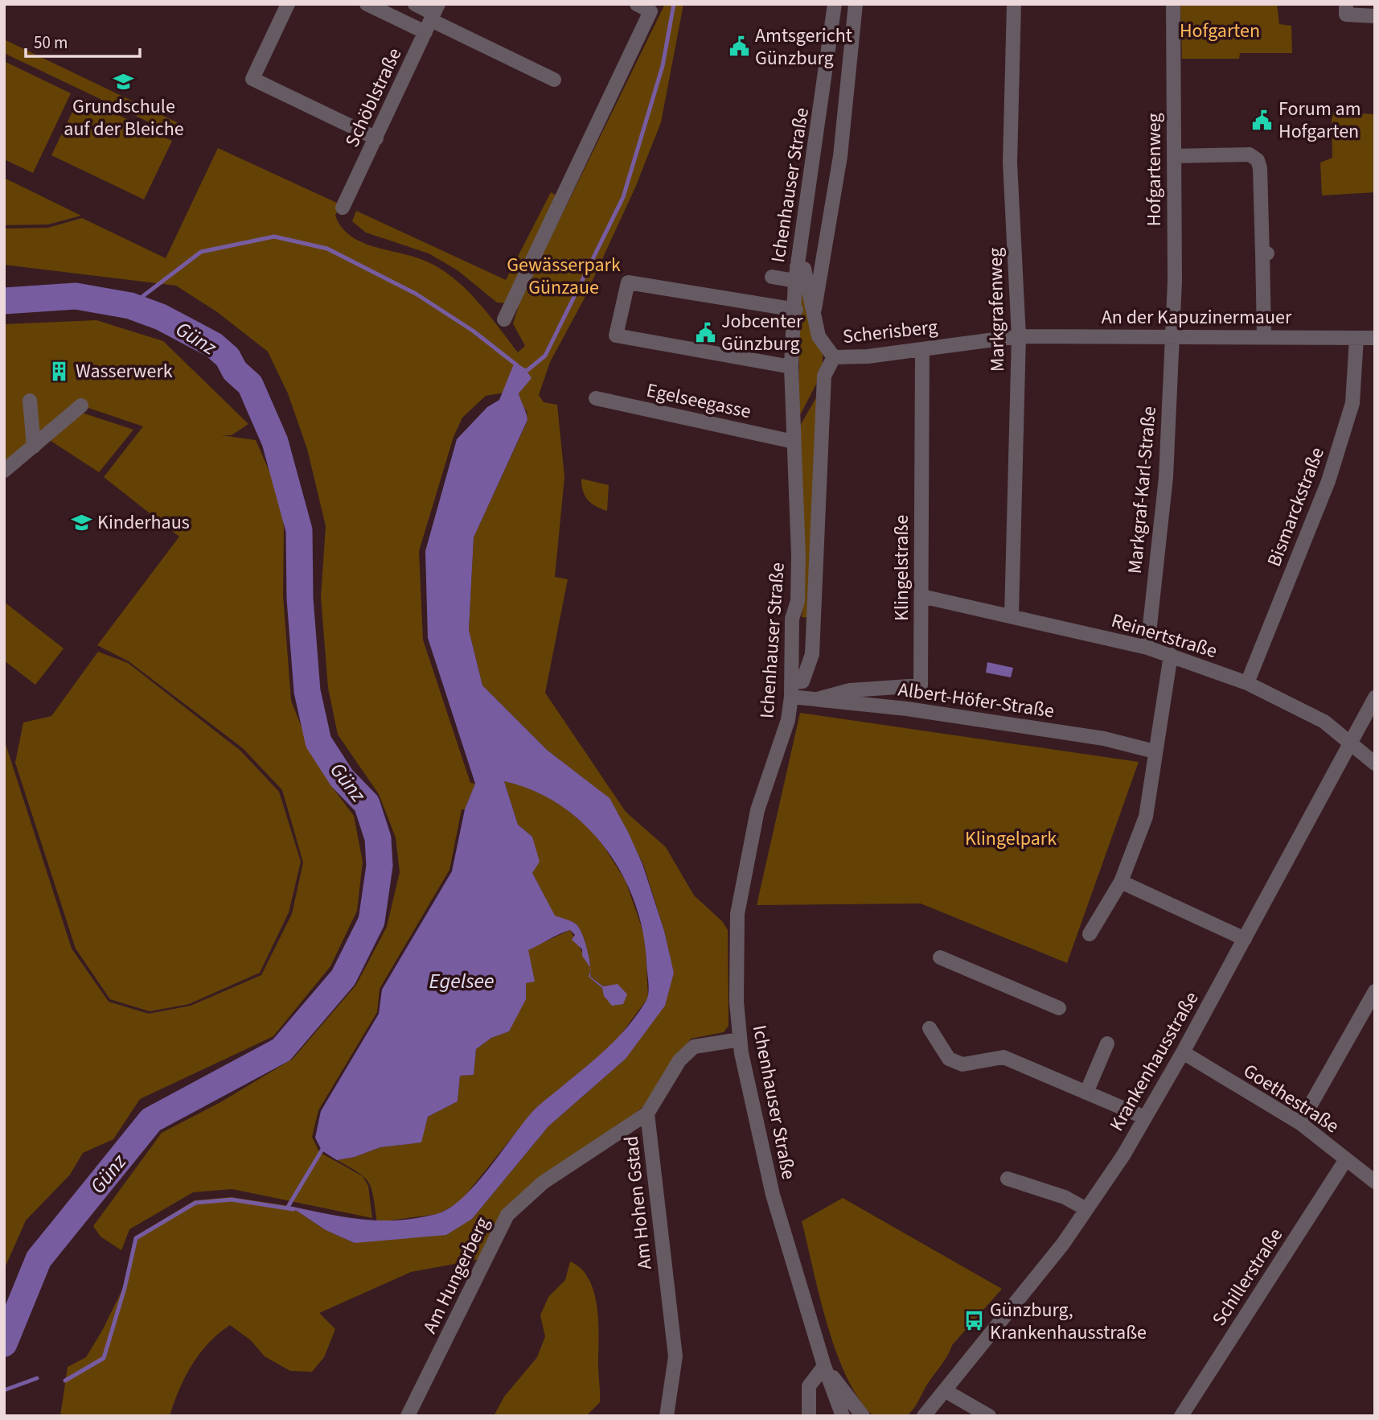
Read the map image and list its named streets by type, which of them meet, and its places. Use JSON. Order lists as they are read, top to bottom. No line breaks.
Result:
{"streets":{"street":["Schöblstraße","Hofgartenweg","Ichenhauser Straße","Markgrafenweg","An der Kapuzinermauer","Scherisberg","Egelseegasse","Markgraf-Karl-Straße","Bismarckstraße","Klingelstraße","Reinertstraße","Albert-Höfer-Straße","Krankenhausstraße","Goethestraße","Am Hohen Gstad","Am Hungerberg","Schillerstraße"]},"crossings":[["Hofgartenweg","An der Kapuzinermauer"],["Hofgartenweg","Markgraf-Karl-Straße"],["Ichenhauser Straße","Scherisberg"],["Ichenhauser Straße","Egelseegasse"],["Ichenhauser Straße","Albert-Höfer-Straße"],["Ichenhauser Straße","Am Hohen Gstad"],["Markgrafenweg","An der Kapuzinermauer"],["Markgrafenweg","Scherisberg"],["Markgrafenweg","Reinertstraße"],["An der Kapuzinermauer","Scherisberg"],["An der Kapuzinermauer","Markgraf-Karl-Straße"],["An der Kapuzinermauer","Bismarckstraße"],["Scherisberg","Klingelstraße"],["Markgraf-Karl-Straße","Reinertstraße"],["Bismarckstraße","Reinertstraße"],["Klingelstraße","Reinertstraße"],["Klingelstraße","Albert-Höfer-Straße"],["Reinertstraße","Krankenhausstraße"],["Krankenhausstraße","Goethestraße"],["Goethestraße","Schillerstraße"],["Am Hohen Gstad","Am Hungerberg"]],"water":["Günz","Egelsee"],"parks":["Hofgarten","Gewässerpark Günzaue","Klingelpark"],"places":{"public building":["Amtsgericht Günzburg","Forum am Hofgarten","Jobcenter Günzburg"],"school or university":["Grundschule auf der Bleiche","Kinderhaus"],"building":["Wasserwerk"],"bus stop":["Günzburg, Krankenhausstraße"]},"scale_bar":"50 m"}
